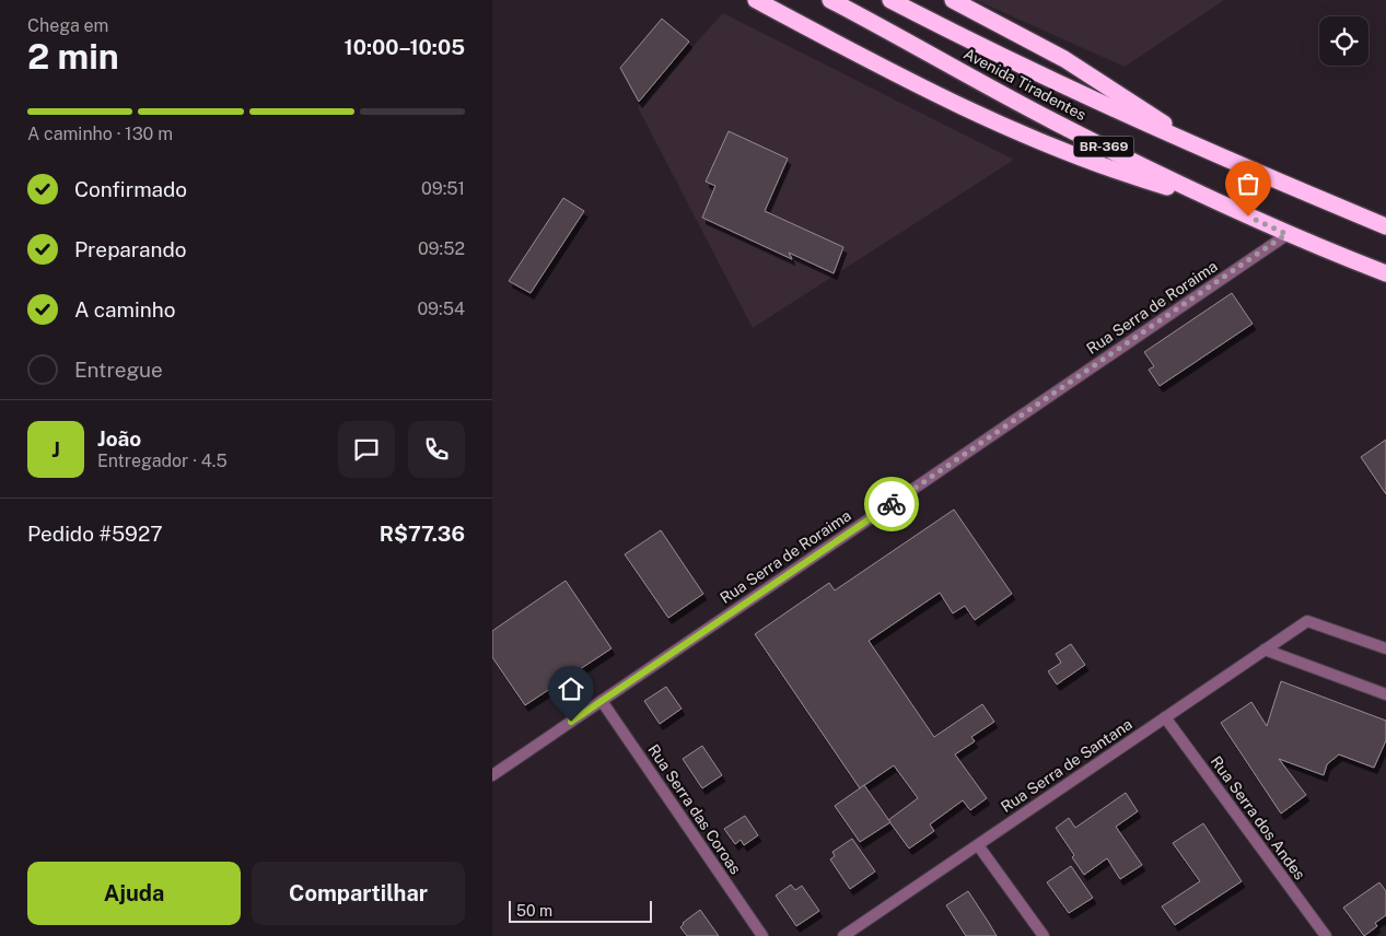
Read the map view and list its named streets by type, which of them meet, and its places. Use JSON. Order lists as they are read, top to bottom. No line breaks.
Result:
{"streets":{"highway":["Avenida Tiradentes","BR-369"],"street":["Rua Serra de Roraima","Rua Serra de Santana","Rua Serra das Coroas","Rua Serra dos Andes"]},"crossings":[["Avenida Tiradentes","Rua Serra de Roraima"],["Rua Serra de Roraima","Rua Serra das Coroas"],["Rua Serra de Santana","Rua Serra dos Andes"]],"scale_bar":"50 m","page":{"heading":["2 min","Chega em","10:00–10:05"],"panel":["João","Entregador · 4.5","Pedido #5927","R$77.36"],"bar":"A caminho · 130 m","list":[["Confirmado","09:51"],["Preparando","09:52"],["A caminho","09:54"],"Entregue"],"round":"J","buttons":["Ajuda","Compartilhar"],"scale":"50 m"}}
